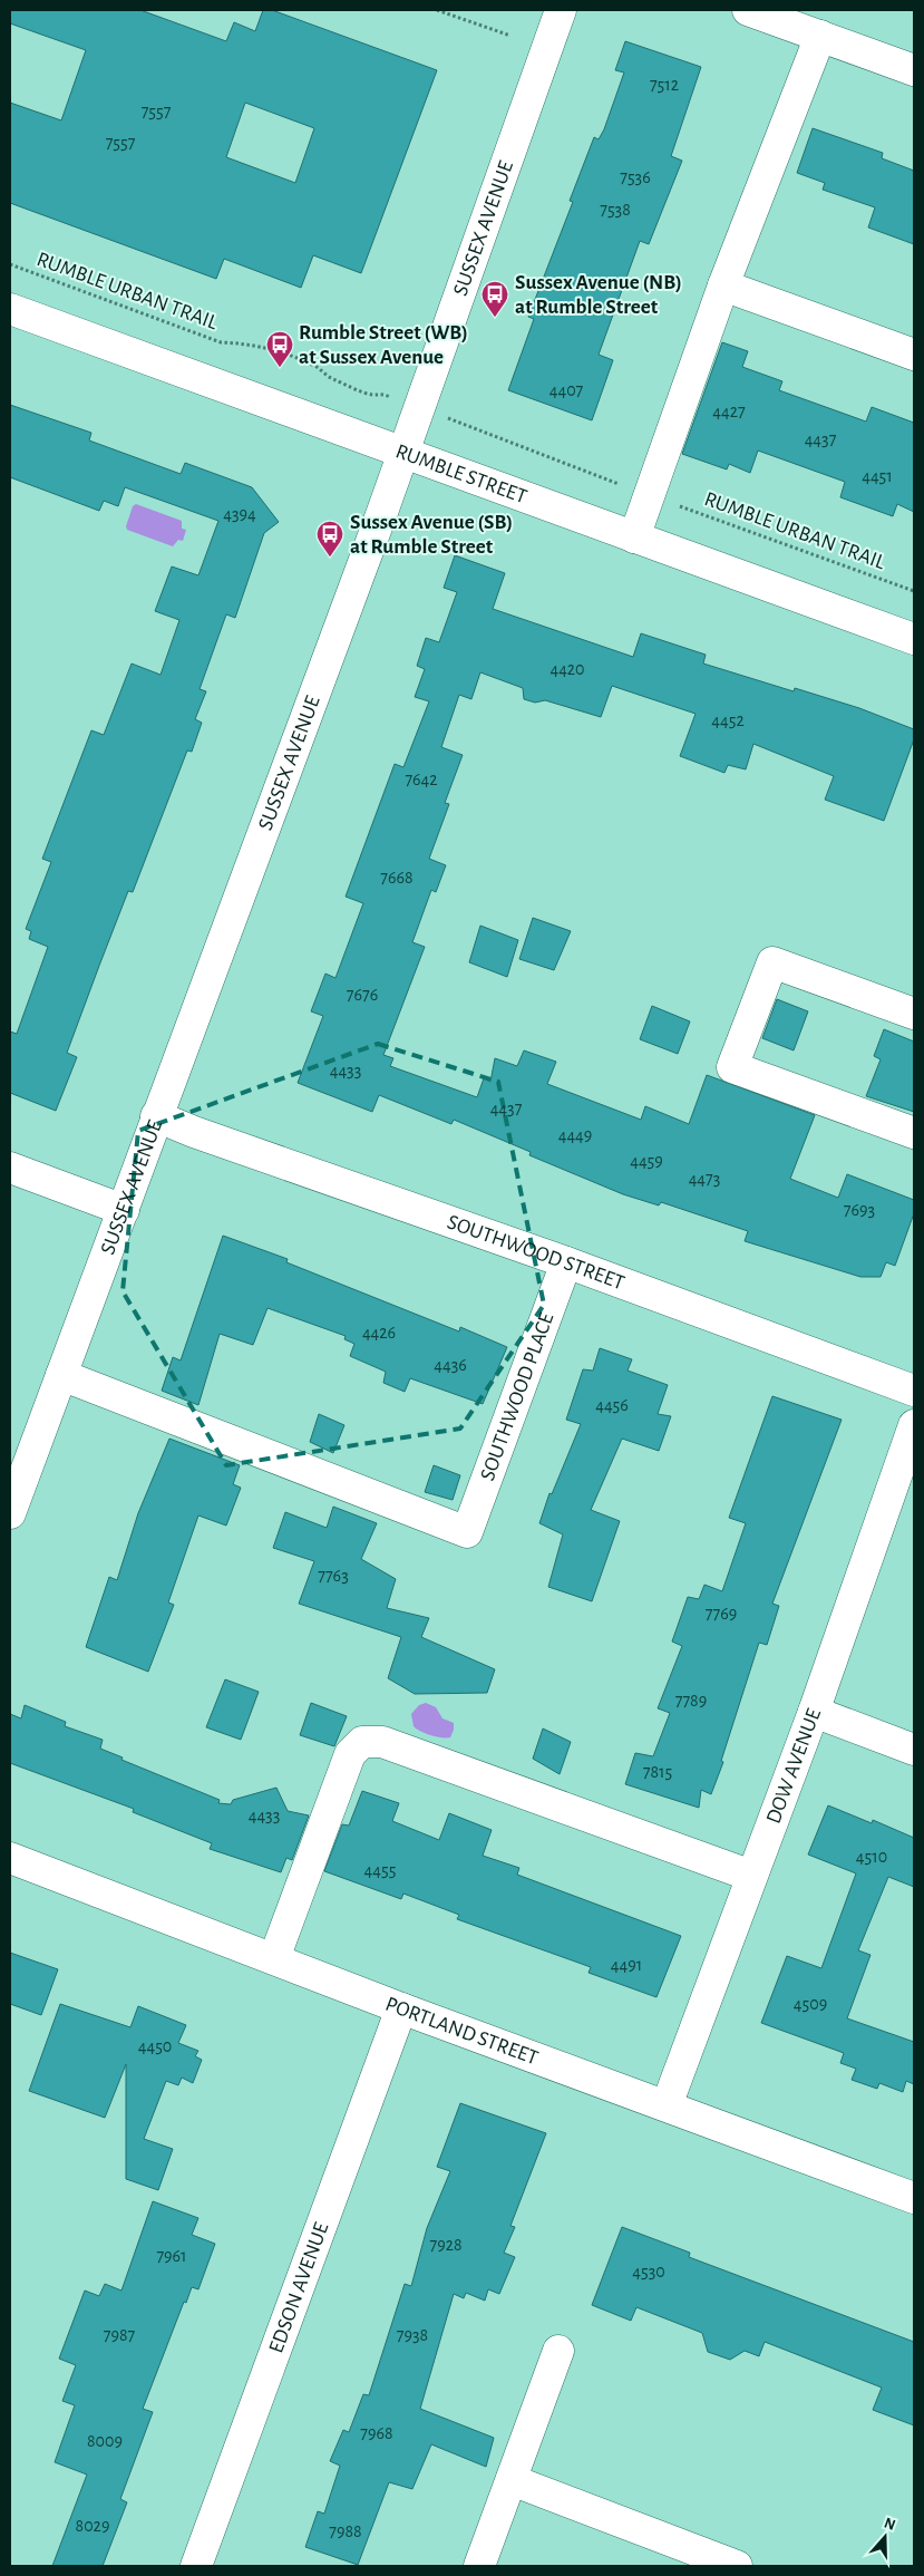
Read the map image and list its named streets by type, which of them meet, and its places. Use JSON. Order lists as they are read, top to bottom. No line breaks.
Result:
{"streets":{"street":["SUSSEX AVENUE","RUMBLE STREET","SOUTHWOOD STREET","SOUTHWOOD PLACE","DOW AVENUE","PORTLAND STREET","EDSON AVENUE"],"path":["RUMBLE URBAN TRAIL"]},"crossings":[["SUSSEX AVENUE","RUMBLE STREET"],["SUSSEX AVENUE","SOUTHWOOD STREET"],["SUSSEX AVENUE","SOUTHWOOD PLACE"],["SOUTHWOOD STREET","SOUTHWOOD PLACE"],["DOW AVENUE","PORTLAND STREET"],["PORTLAND STREET","EDSON AVENUE"]],"places":{"bus stop":["Sussex Avenue (NB) at Rumble Street","Rumble Street (WB) at Sussex Avenue","Sussex Avenue (SB) at Rumble Street"]},"house_numbers":["7512","7557","7557","7536","7538","4407","4427","4437","4451","4394","4420","4452","7642","7668","7676","4433","4437","4449","4459","4473","7693","4426","4436","4456","7763","7769","7789","7815","4433","4510","4455","4491","4509","4450","7928","7961","4530","7987","7938","7968","8009","8029","7988"],"north":"top"}
